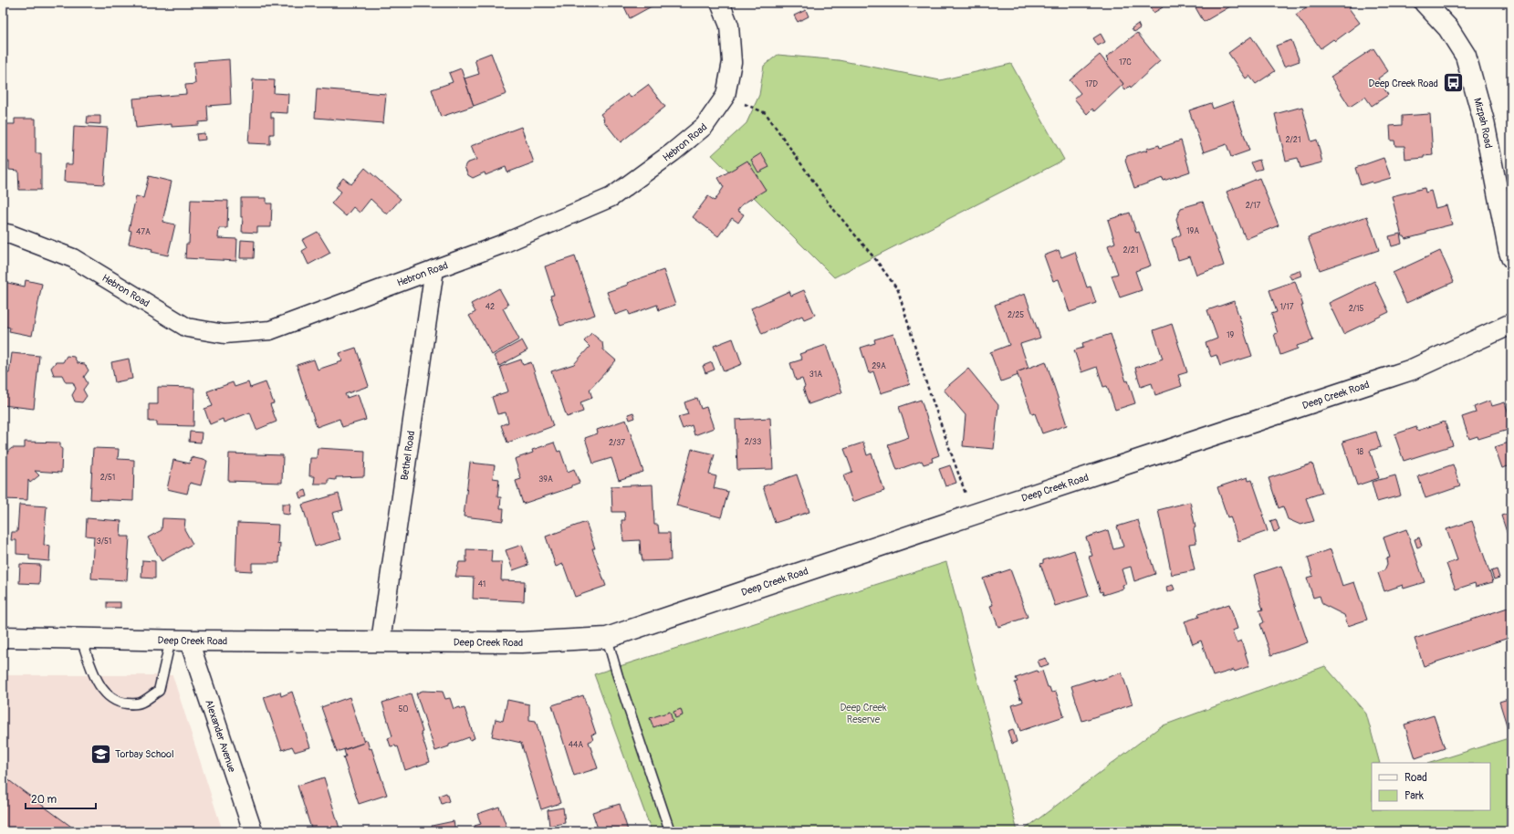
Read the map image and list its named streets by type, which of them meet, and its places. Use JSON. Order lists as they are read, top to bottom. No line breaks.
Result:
{"streets":{"main road":["Mizpah Road","Deep Creek Road"],"street":["Hebron Road","Bethel Road","Alexander Avenue"]},"crossings":[["Hebron Road","Bethel Road"],["Deep Creek Road","Bethel Road"],["Deep Creek Road","Alexander Avenue"]],"parks":["Deep Creek Reserve"],"places":{"bus stop":["Deep Creek Road"],"school or university":["Torbay School"]},"house_numbers":["17C","17D","2/21","2/17","19A","47A","2/21","42","1/17","2/15","2/25","19","29A","31A","2/33","2/37","18","2/51","39A","3/51","41","50","44A"],"legend":["Road","Park"],"scale_bar":"20 m"}
